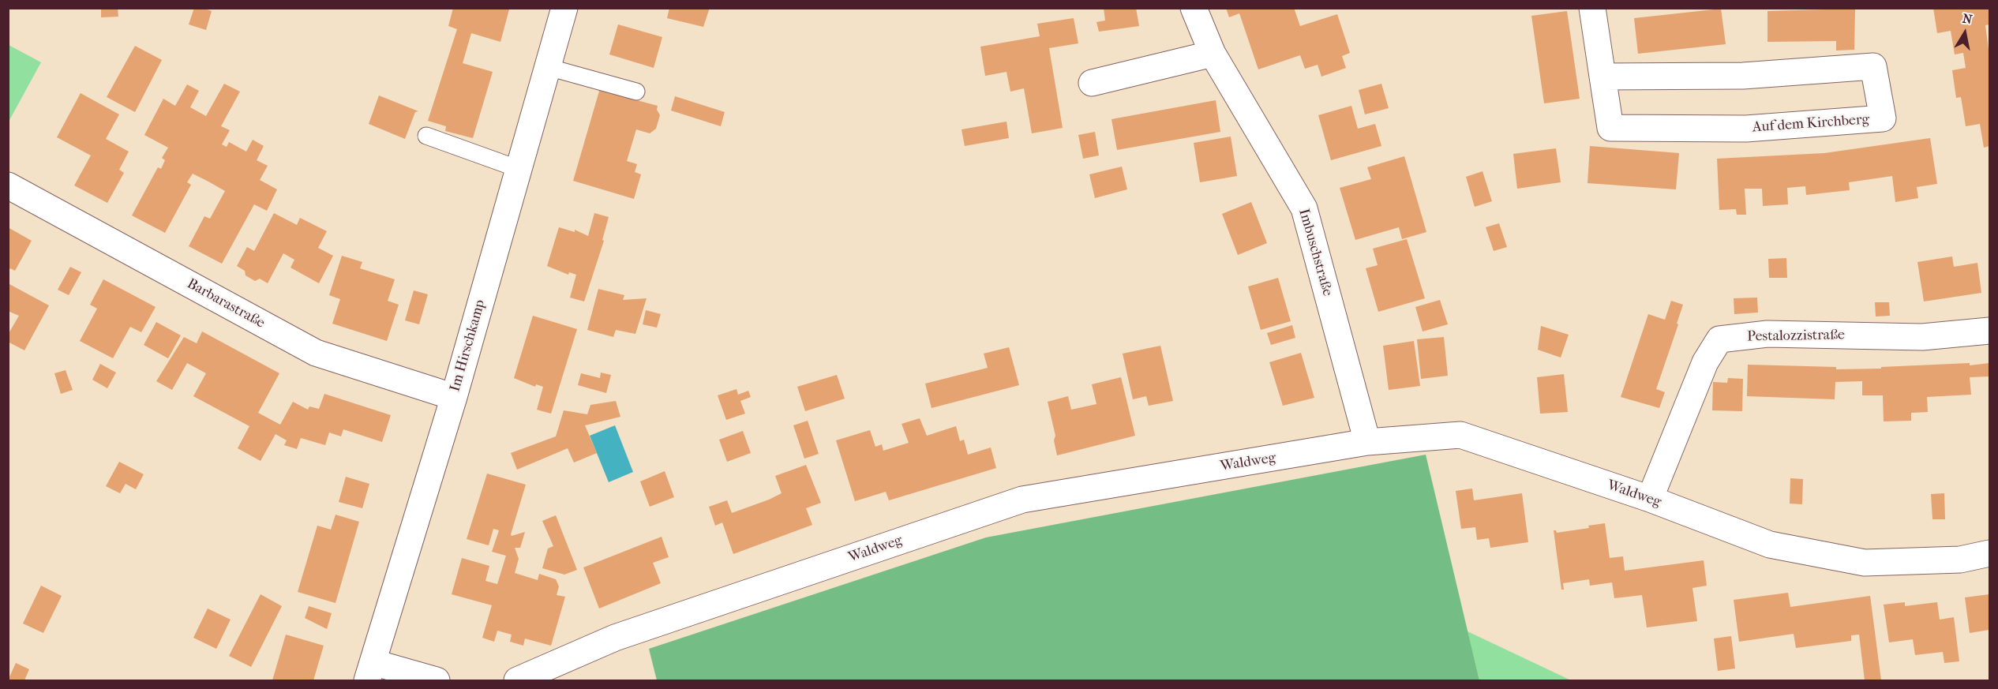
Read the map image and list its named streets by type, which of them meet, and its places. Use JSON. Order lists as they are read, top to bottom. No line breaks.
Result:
{"streets":{"street":["Auf dem Kirchberg","Imbuschstraße","Barbarastraße","Pestalozzistraße","Im Hirschkamp","Waldweg"]},"crossings":[["Imbuschstraße","Waldweg"],["Barbarastraße","Im Hirschkamp"],["Pestalozzistraße","Waldweg"]],"north":"top"}
